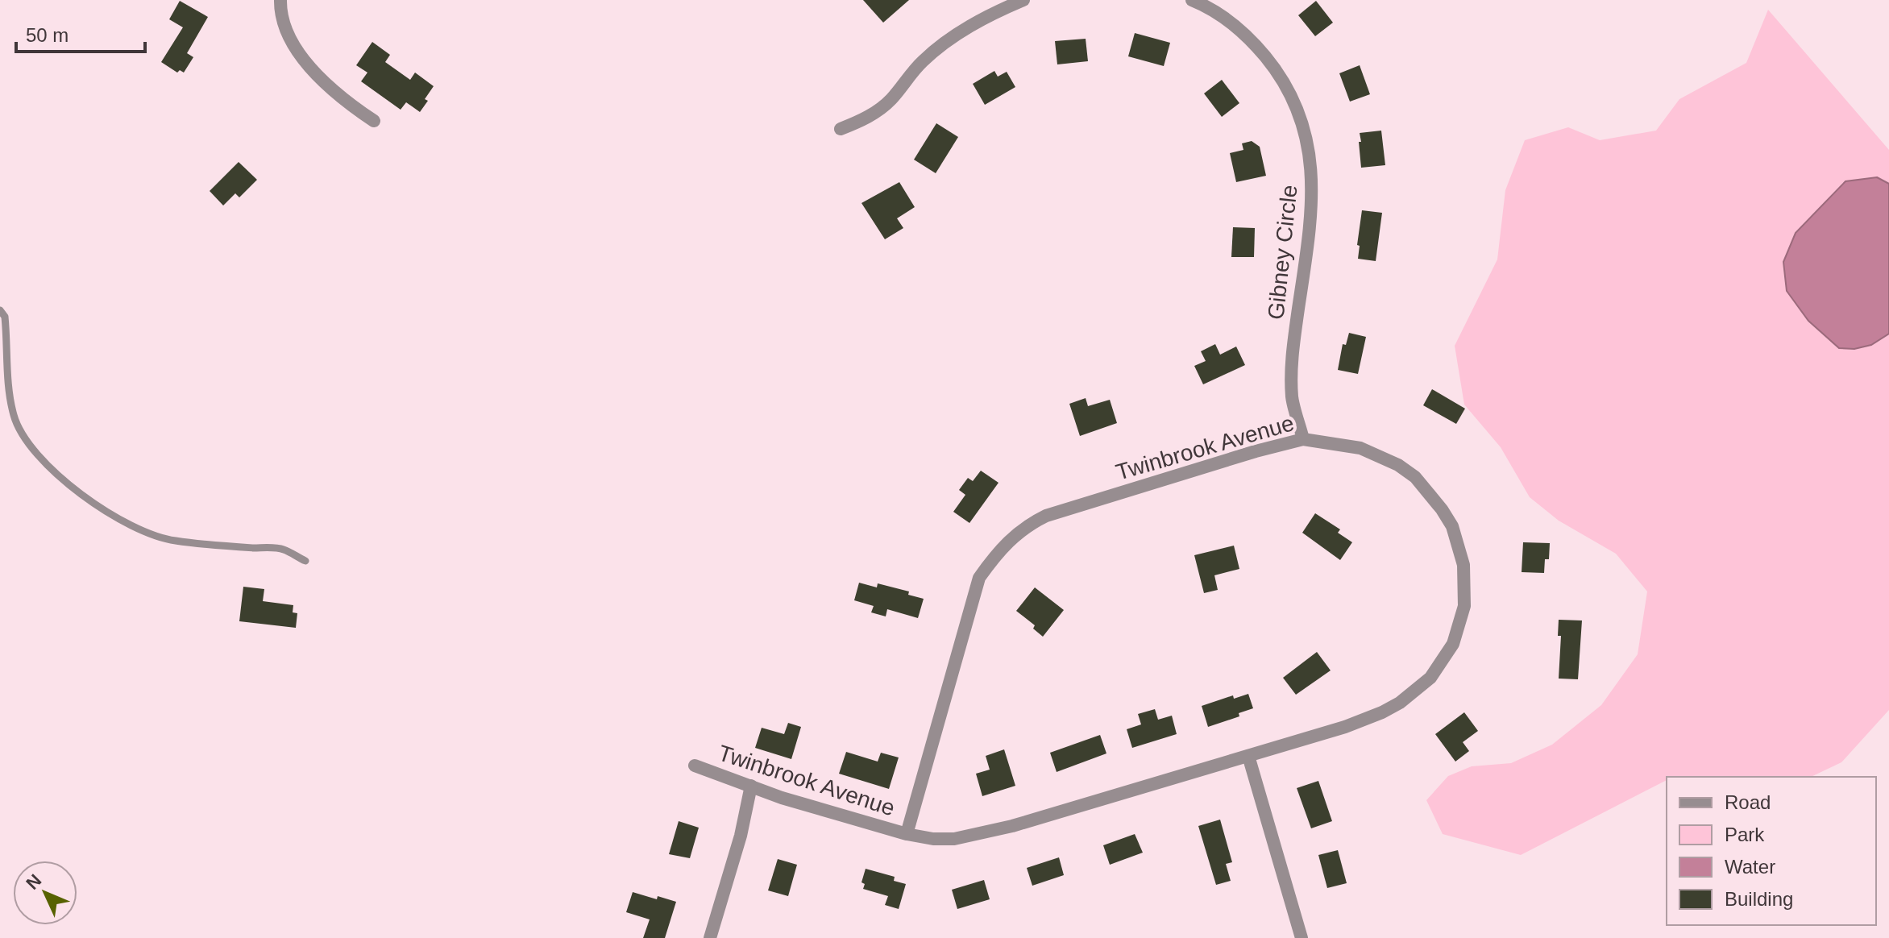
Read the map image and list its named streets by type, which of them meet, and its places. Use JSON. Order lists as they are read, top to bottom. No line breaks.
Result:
{"streets":{"street":["Gibney Circle","Twinbrook Avenue"]},"crossings":[["Gibney Circle","Twinbrook Avenue"]],"legend":["Road","Park","Water","Building"],"scale_bar":"50 m","north":"top left"}
